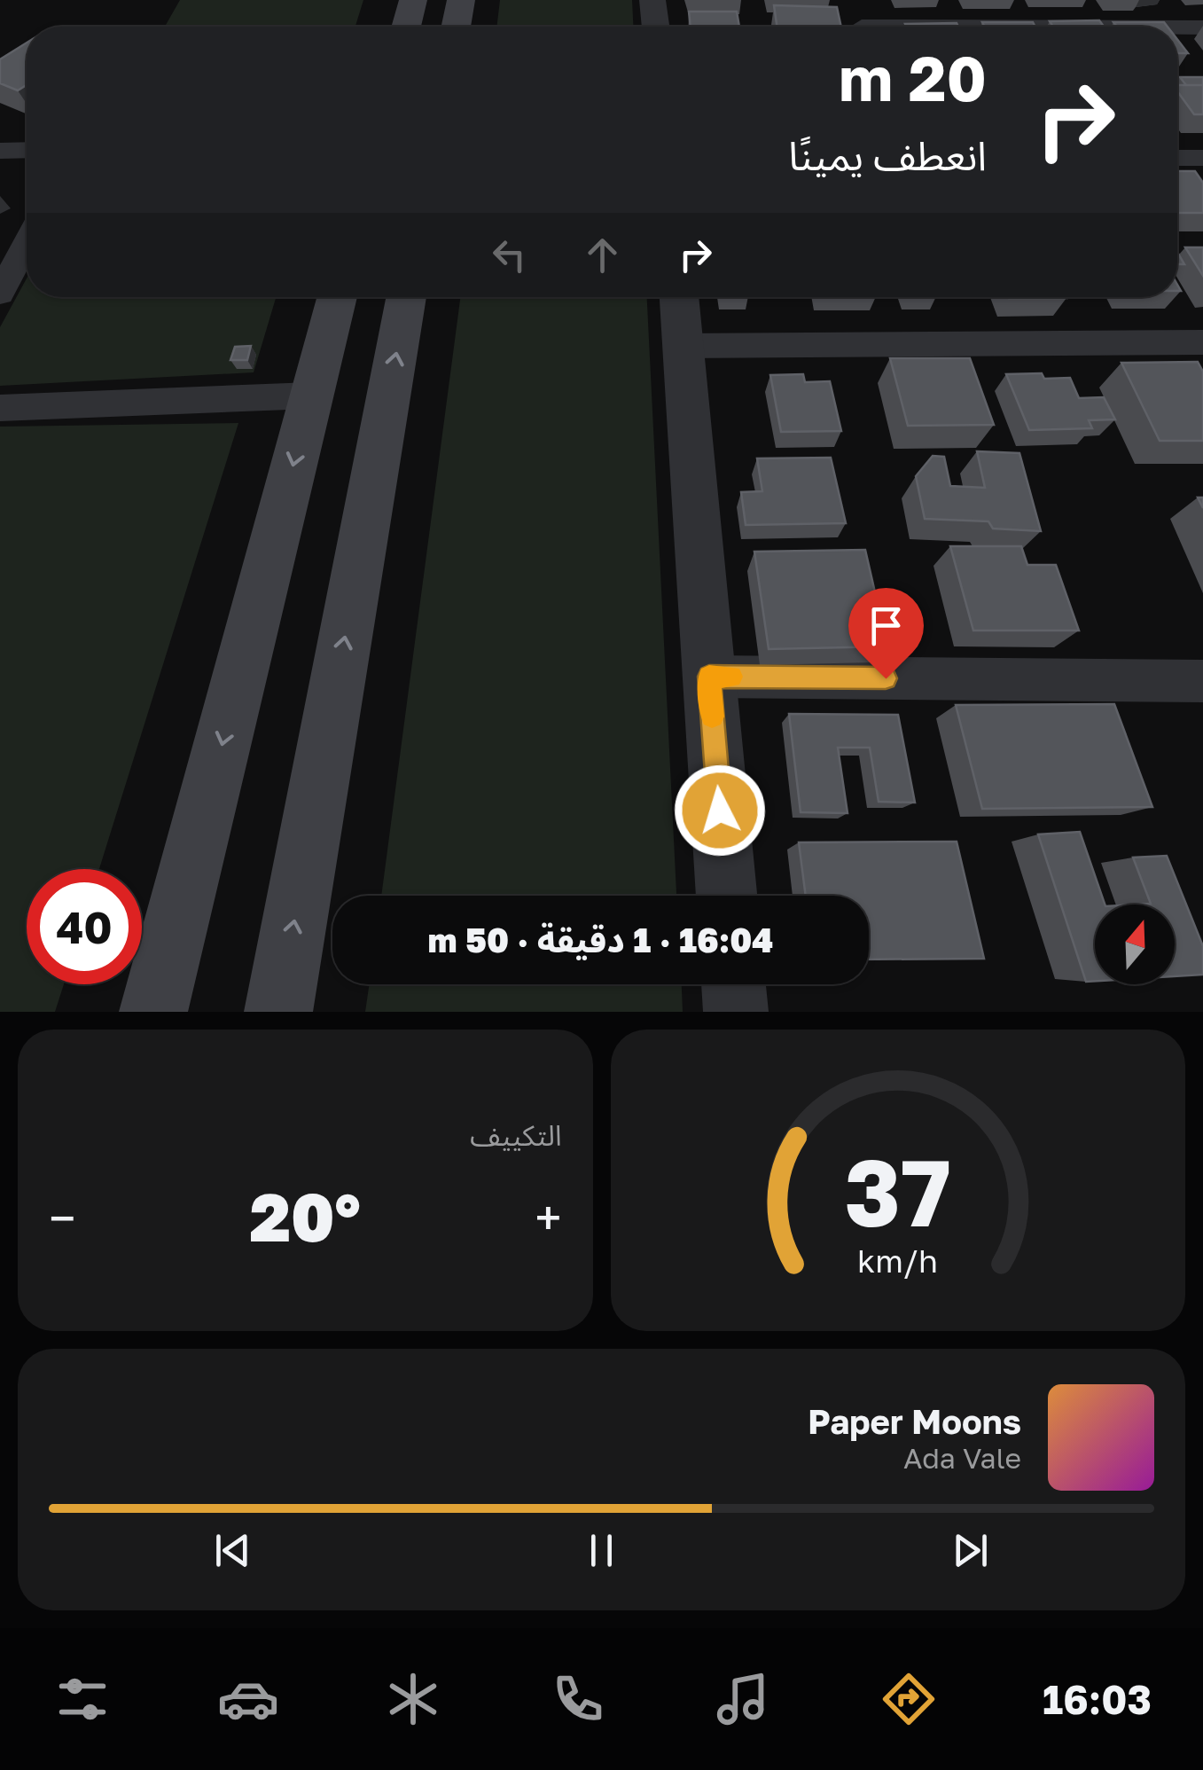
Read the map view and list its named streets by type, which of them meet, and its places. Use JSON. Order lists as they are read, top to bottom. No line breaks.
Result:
{"north":"top","page":{"turn":["20 m","انعطف يمينًا"],"limit":"40","trip":"16:04 · 1 دقيقة · 50 m","tile":"التكييف","heat":["−","20°","+"],"song":["Paper Moons","Ada Vale"],"tabs":"16:03","gauge":["37","km/h"]}}
